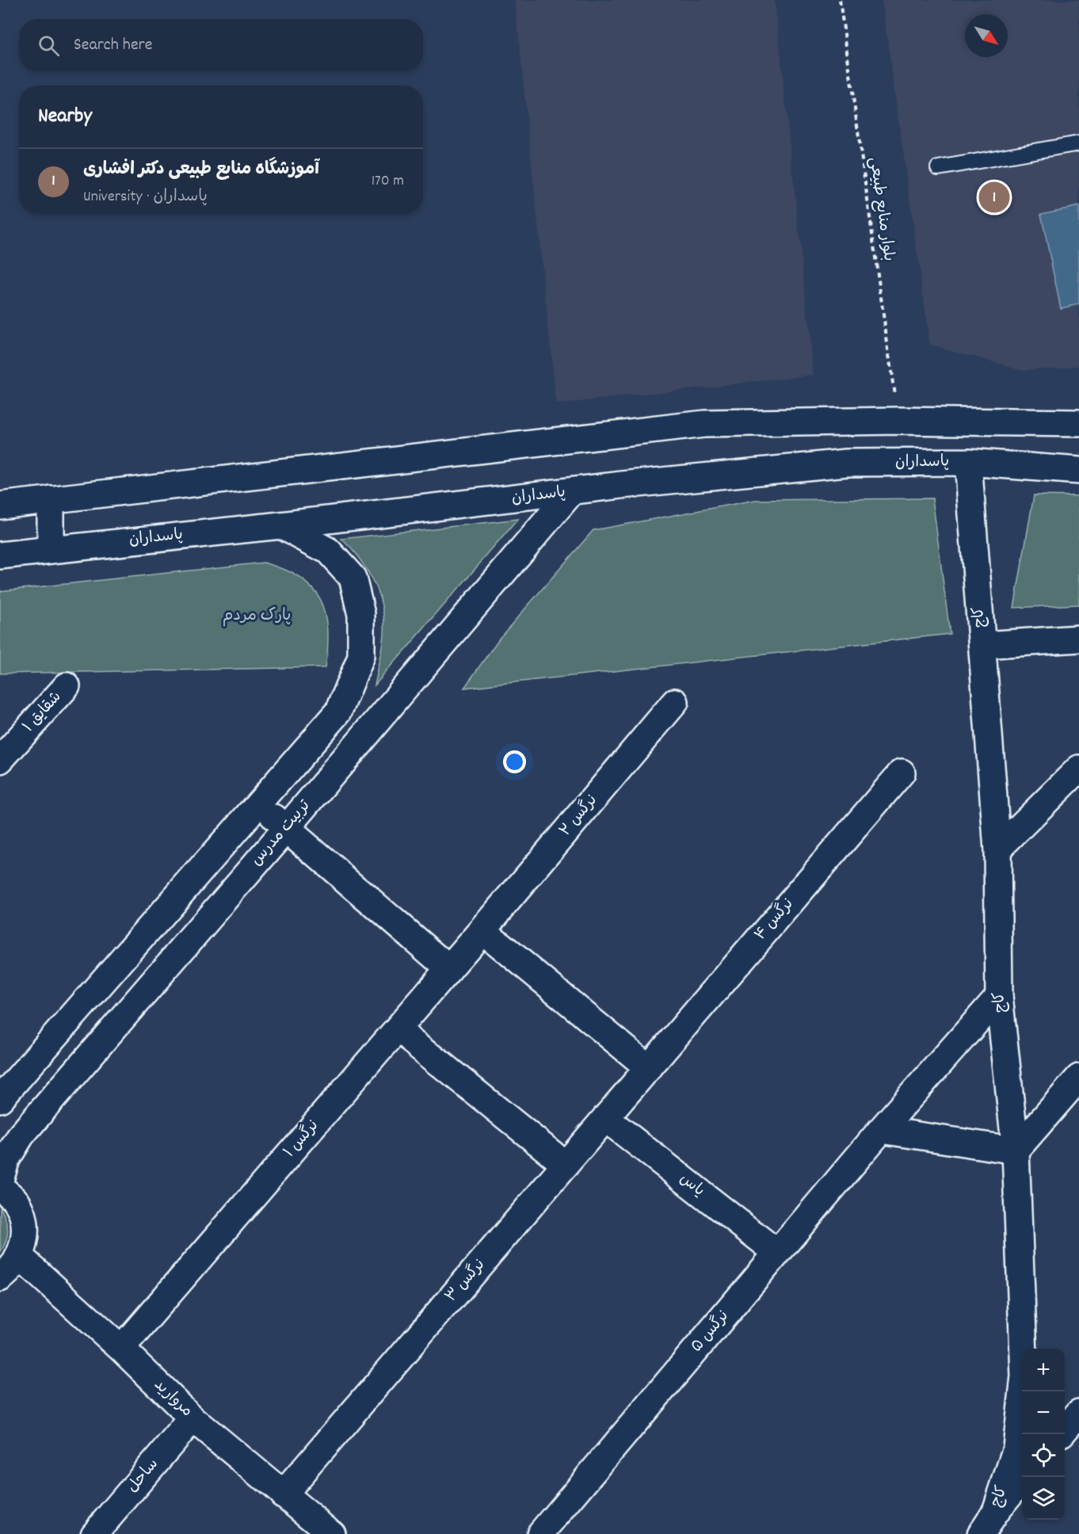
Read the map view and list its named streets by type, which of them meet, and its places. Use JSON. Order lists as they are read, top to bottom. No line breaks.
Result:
{"streets":{"street":["پاسداران","کاج","شقایق ۱","نرگس ۲","تربیت مدرس","نرگس ۴","نرگس ۱","یاس","نرگس ۳","۵ نرگس","مروارید","ساحل"],"path":["بلوار منابع طبیعی"]},"crossings":[["پاسداران","کاج"],["پاسداران","تربیت مدرس"],["کاج","۵ نرگس"],["نرگس ۲","نرگس ۱"],["نرگس ۴","نرگس ۳"],["نرگس ۱","مروارید"],["یاس","نرگس ۳"],["یاس","۵ نرگس"],["نرگس ۳","مروارید"],["مروارید","ساحل"]],"parks":["پارک مردم"],"north":"bottom right","page":{"search":"Search here","heading":"Nearby","list":[{"mark":"1","name":"آموزشگاه منابع طبیعی دکتر افشاری","note":"University · پاسداران","value":"170 m"}],"pins":"1","map_buttons":["+","−"]}}
